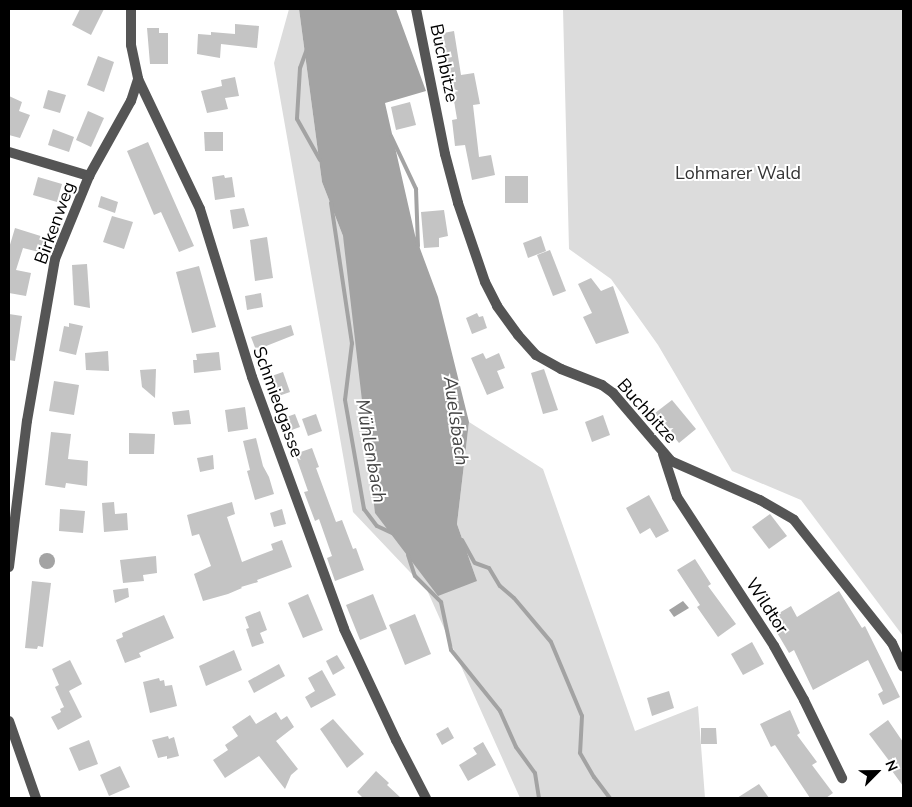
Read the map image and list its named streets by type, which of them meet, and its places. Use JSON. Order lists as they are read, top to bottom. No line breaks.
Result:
{"streets":{"street":["Buchbitze","Birkenweg","Schmiedgasse","Wildtor"]},"crossings":[["Buchbitze","Wildtor"],["Birkenweg","Schmiedgasse"]],"water":["Auelsbach","Mühlenbach"],"parks":["Lohmarer Wald"],"north":"top right"}
